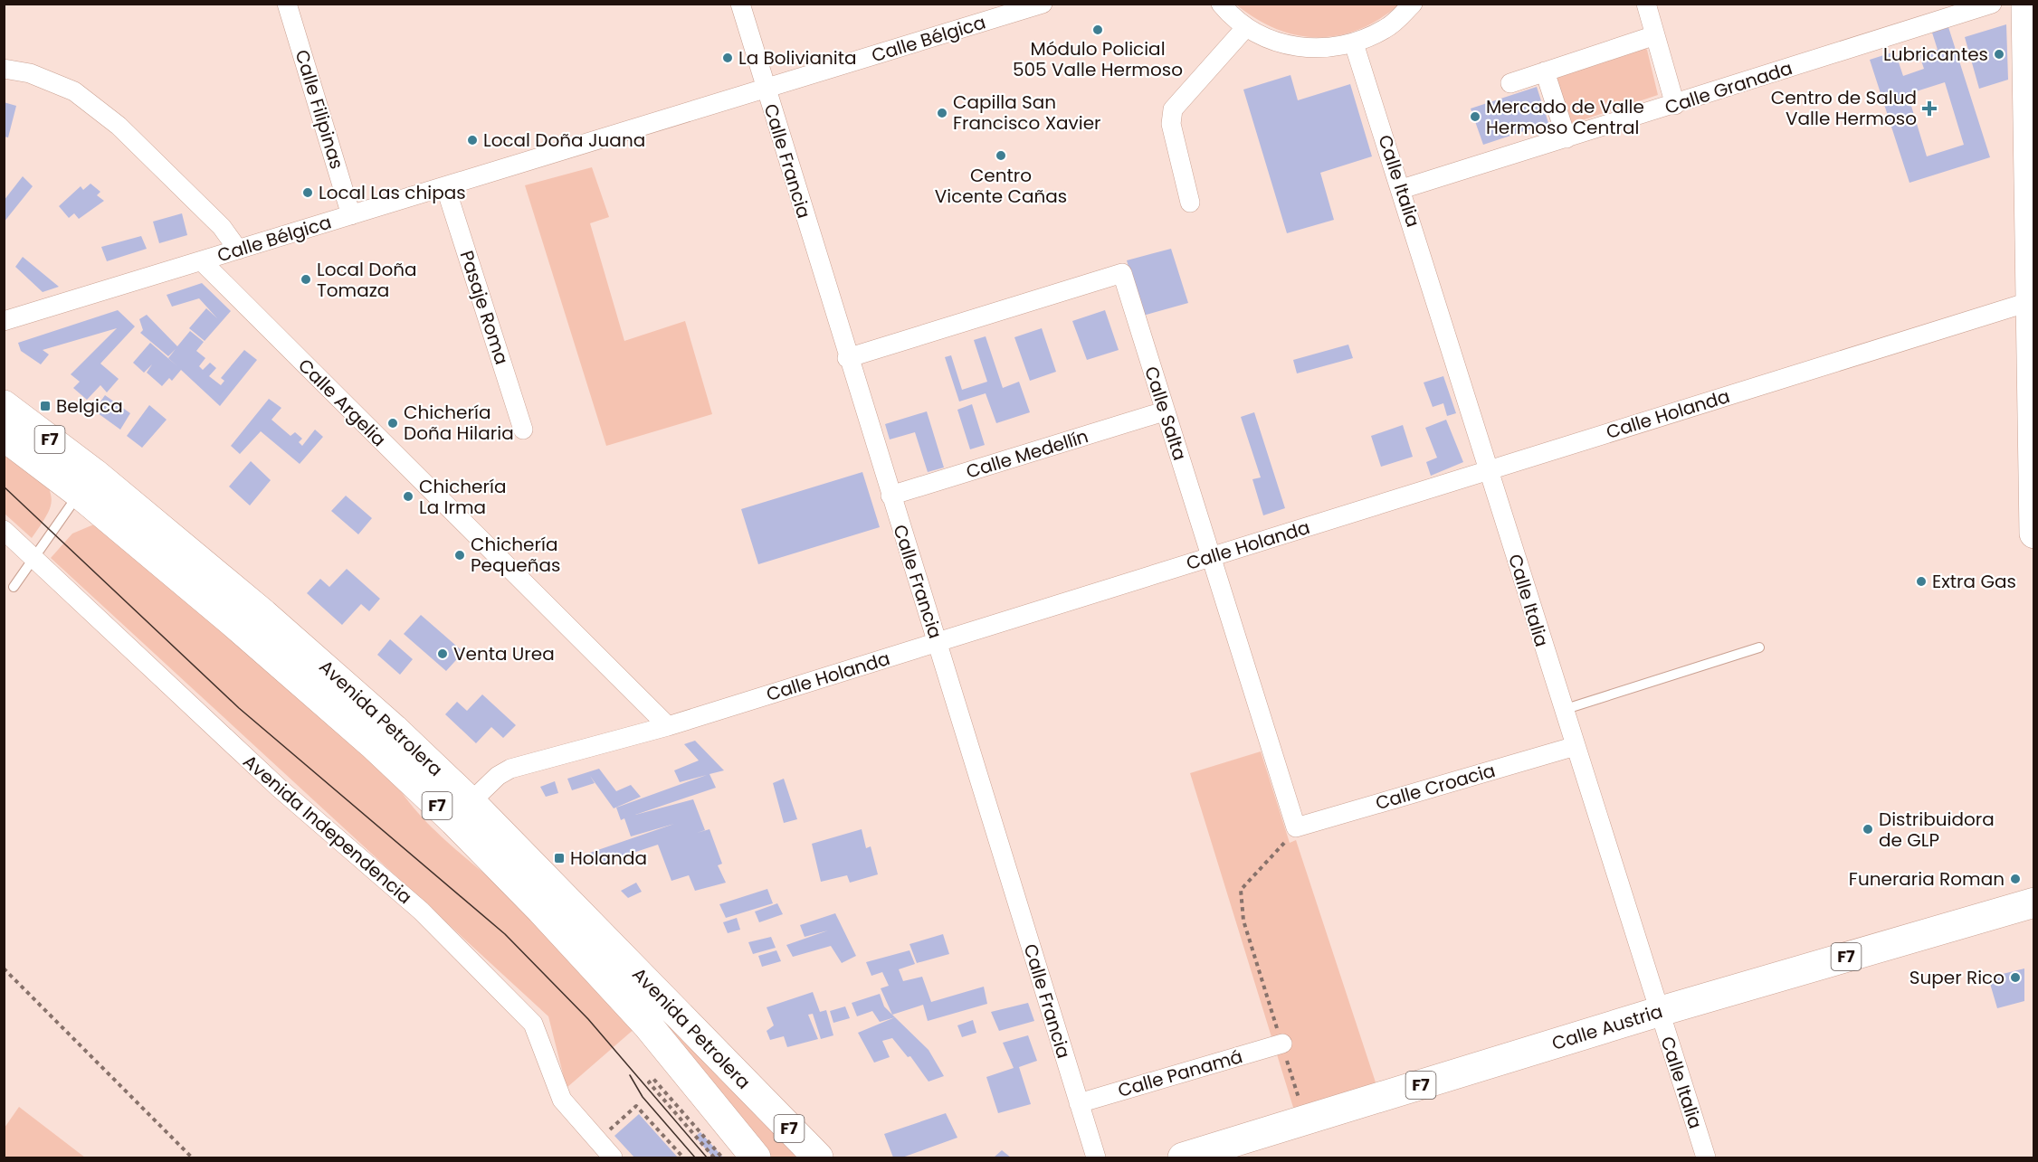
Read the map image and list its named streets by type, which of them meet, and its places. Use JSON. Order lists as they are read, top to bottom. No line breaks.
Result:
{"streets":{"highway":["F7","Avenida Petrolera","Calle Austria"],"street":["Calle Bélgica","Calle Granada","Calle Filipinas","Calle Francia","Calle Italia","Pasaje Roma","Calle Argelia","Calle Salta","Calle Holanda","Calle Medellín","Calle Croacia","Avenida Independencia","Calle Panamá"]},"crossings":[["Calle Bélgica","Calle Filipinas"],["Calle Bélgica","Calle Francia"],["Calle Bélgica","Pasaje Roma"],["Calle Bélgica","Calle Argelia"],["Calle Granada","Calle Italia"],["Calle Francia","Calle Salta"],["Calle Francia","Calle Holanda"],["Calle Francia","Calle Medellín"],["Calle Francia","Calle Panamá"],["Calle Italia","Calle Holanda"],["Calle Italia","Calle Croacia"],["Calle Italia","Calle Austria"],["Calle Argelia","Calle Holanda"],["Calle Salta","Calle Holanda"],["Calle Salta","Calle Medellín"],["Calle Salta","Calle Croacia"],["Calle Holanda","Avenida Petrolera"]],"places":{"other":["Módulo Policial 505 Valle Hermoso","Lubricantes","La Bolivianita","Capilla San Francisco Xavier","Mercado de Valle Hermoso Central","Local Doña Juana","Centro Vicente Cañas","Local Las chipas","Local Doña Tomaza","Chichería Doña Hilaria","Chichería La Irma","Chichería Pequeñas","Extra Gas","Venta Urea","Distribuidora de GLP","Funeraria Roman","Super Rico"],"health":["Centro de Salud Valle Hermoso"],"transit":["Belgica","Holanda"]}}
